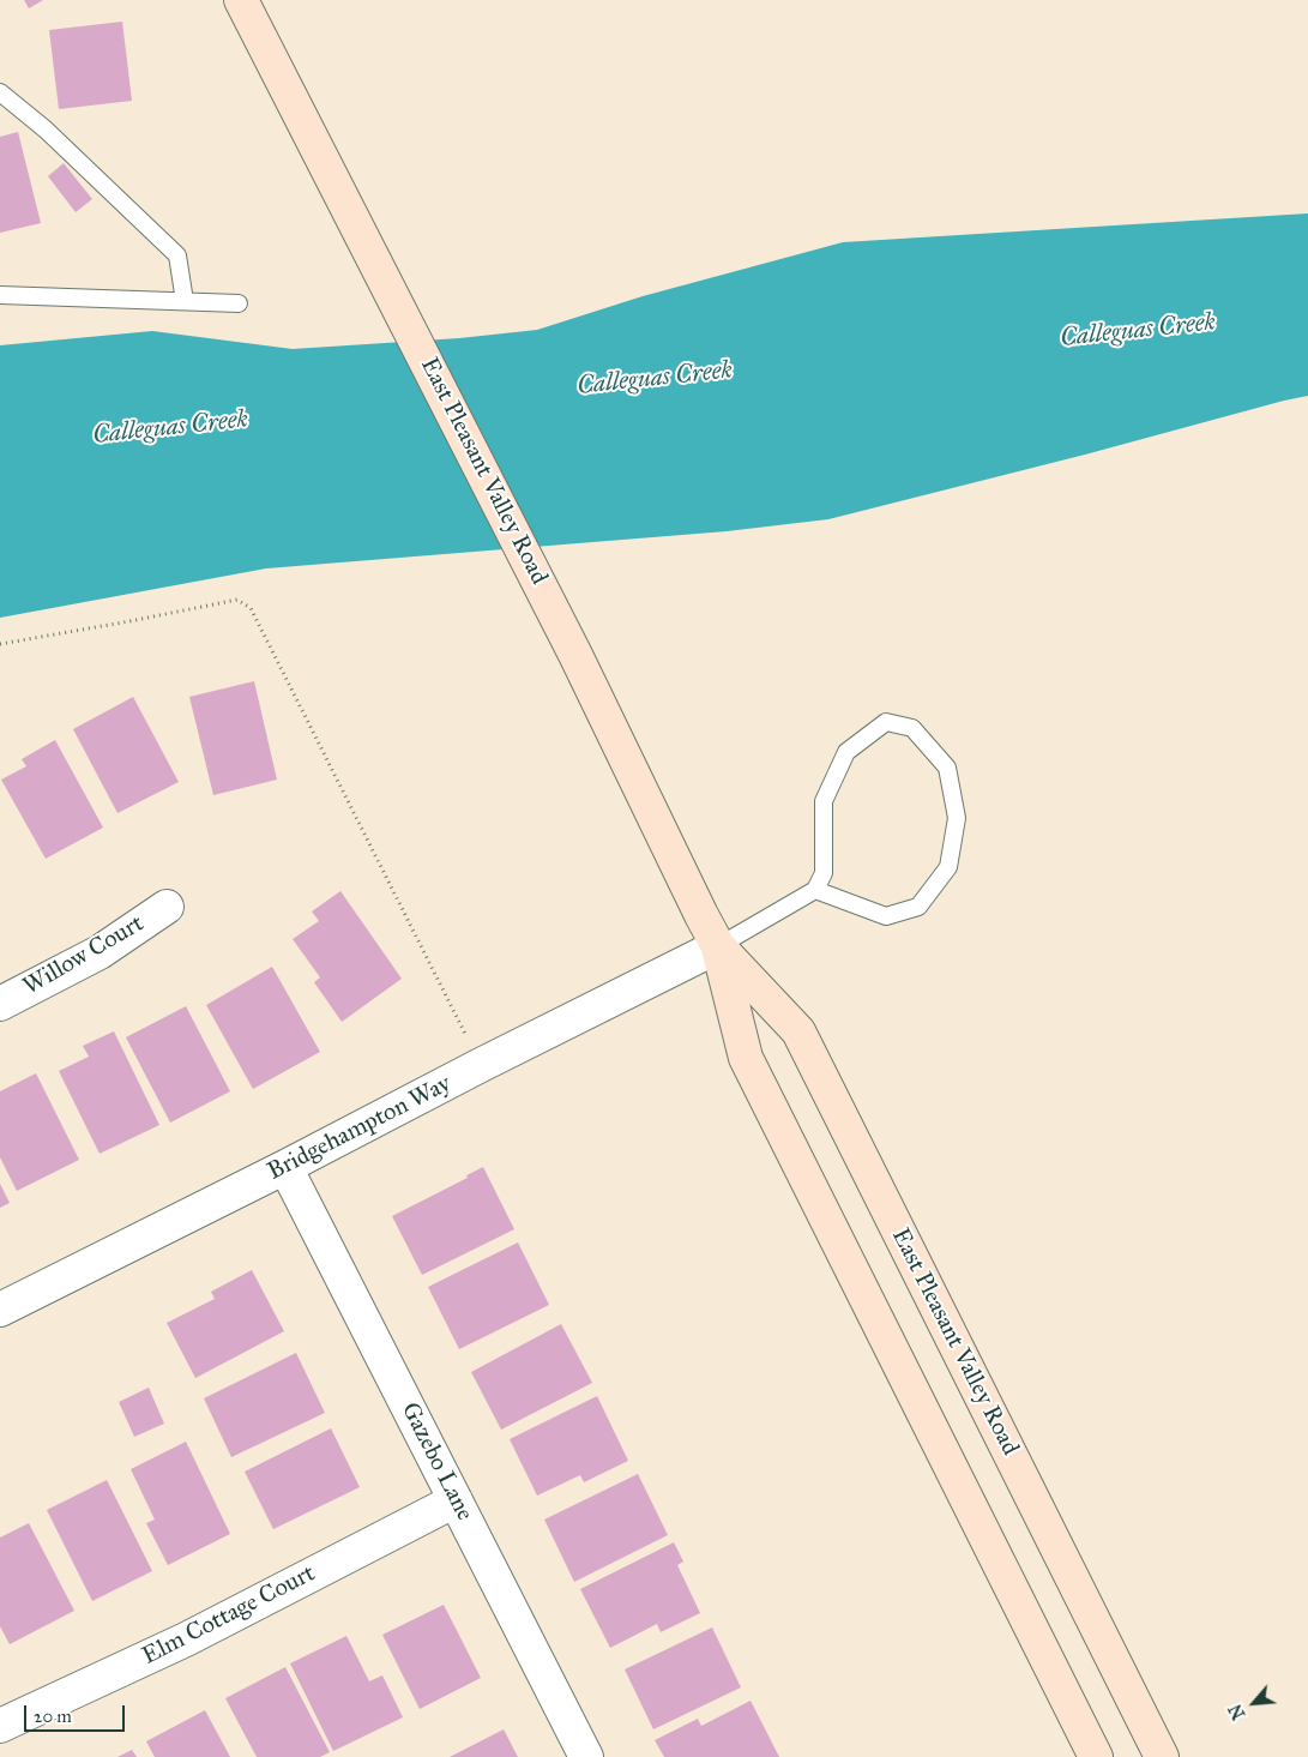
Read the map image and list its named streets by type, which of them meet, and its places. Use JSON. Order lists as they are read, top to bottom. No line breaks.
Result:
{"streets":{"main road":["East Pleasant Valley Road"],"street":["Willow Court","Bridgehampton Way","Gazebo Lane","Elm Cottage Court"]},"crossings":[["East Pleasant Valley Road","Bridgehampton Way"],["Bridgehampton Way","Gazebo Lane"],["Gazebo Lane","Elm Cottage Court"]],"water":["Calleguas Creek"],"scale_bar":"20 m","north":"bottom left"}
